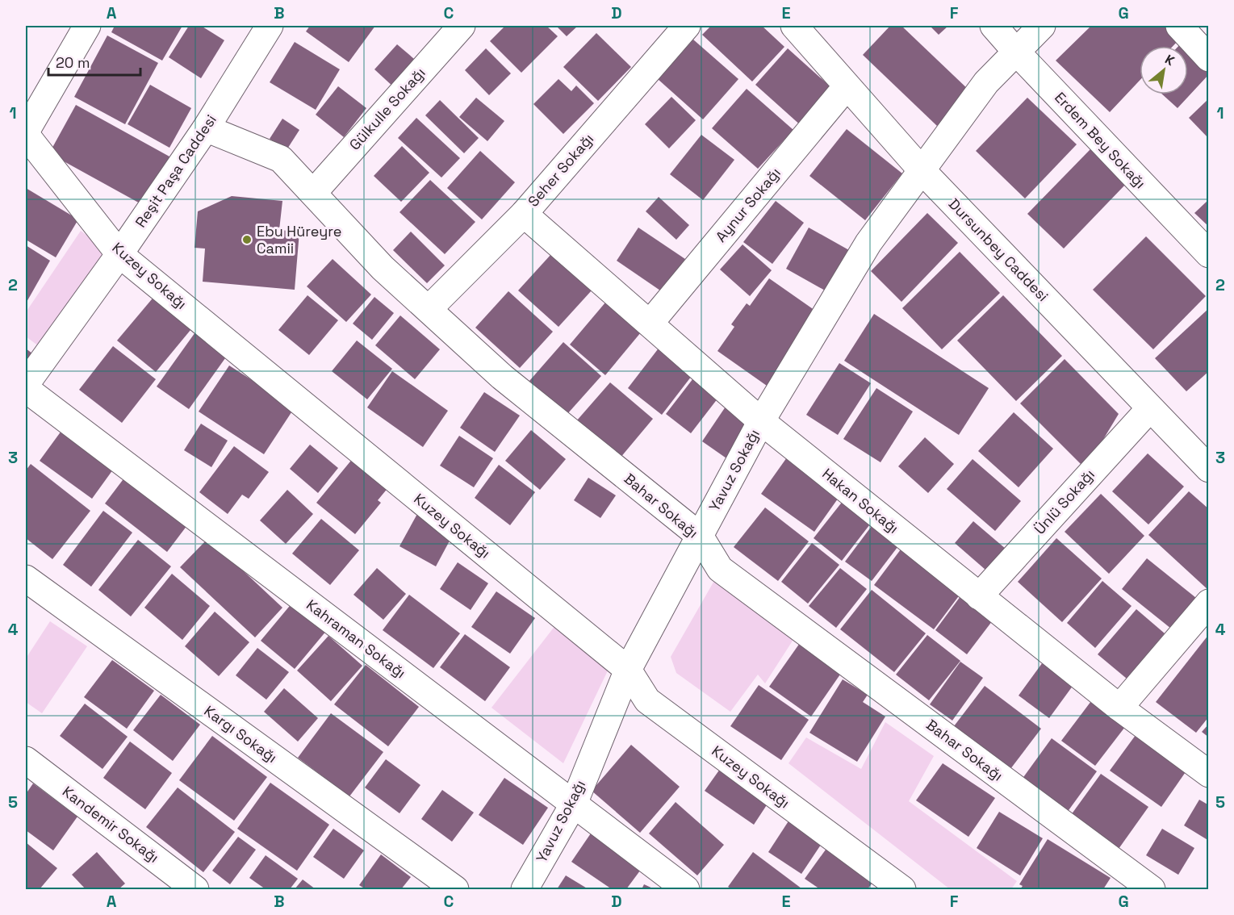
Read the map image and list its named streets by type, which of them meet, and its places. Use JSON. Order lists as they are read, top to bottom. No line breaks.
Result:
{"streets":{"street":["Gülkulle Sokağı","Erdem Bey Sokağı","Seher Sokağı","Reşit Paşa Caddesi","Aynur Sokağı","Dursunbey Caddesi","Kuzey Sokağı","Yavuz Sokağı","Hakan Sokağı","Ünlü Sokağı","Bahar Sokağı","Kahraman Sokağı","Kargı Sokağı","Kandemir Sokağı"]},"crossings":[["Gülkulle Sokağı","Bahar Sokağı"],["Erdem Bey Sokağı","Yavuz Sokağı"],["Seher Sokağı","Hakan Sokağı"],["Seher Sokağı","Bahar Sokağı"],["Reşit Paşa Caddesi","Kuzey Sokağı"],["Reşit Paşa Caddesi","Bahar Sokağı"],["Aynur Sokağı","Dursunbey Caddesi"],["Aynur Sokağı","Hakan Sokağı"],["Dursunbey Caddesi","Yavuz Sokağı"],["Dursunbey Caddesi","Ünlü Sokağı"],["Kuzey Sokağı","Yavuz Sokağı"],["Yavuz Sokağı","Hakan Sokağı"],["Yavuz Sokağı","Bahar Sokağı"],["Yavuz Sokağı","Kahraman Sokağı"],["Hakan Sokağı","Ünlü Sokağı"]],"places":["Ebu Hüreyre Camii"],"scale_bar":"20 m","north":"top right","grid":{"columns":["A","B","C","D","E","F","G"],"rows":["1","2","3","4","5"]}}
